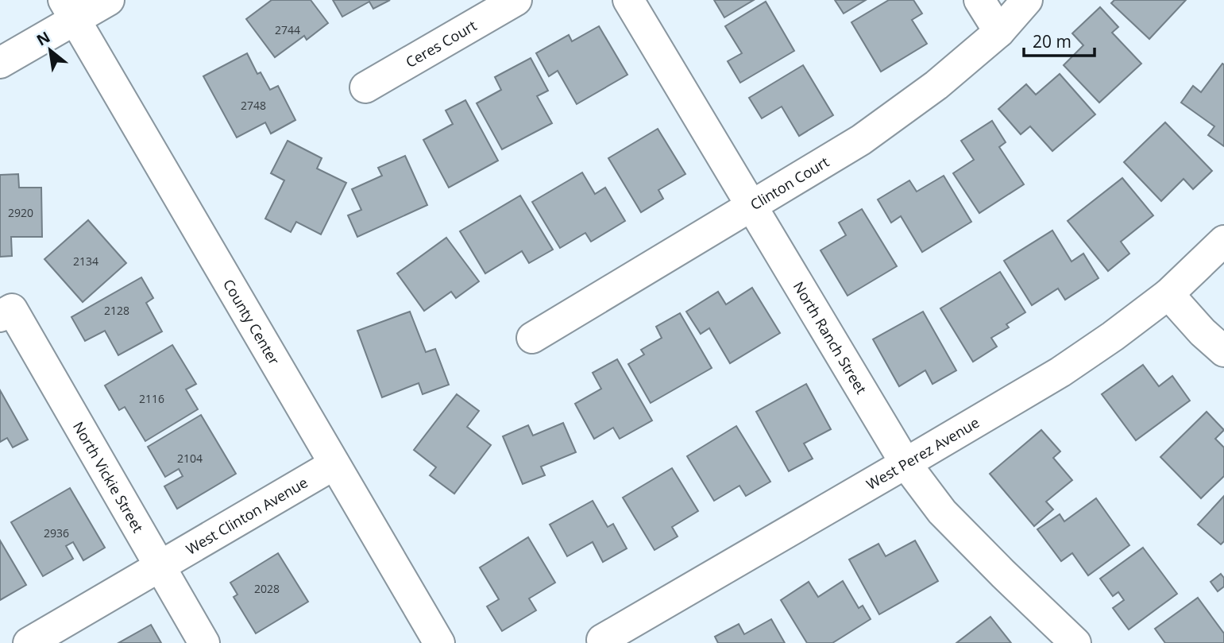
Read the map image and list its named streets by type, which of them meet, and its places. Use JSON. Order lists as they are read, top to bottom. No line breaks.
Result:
{"streets":{"street":["Ceres Court","Clinton Court","County Center","North Ranch Street","West Perez Avenue","North Vickie Street","West Clinton Avenue"]},"crossings":[["Clinton Court","North Ranch Street"],["County Center","West Clinton Avenue"],["North Ranch Street","West Perez Avenue"],["North Vickie Street","West Clinton Avenue"]],"house_numbers":["2744","2748","2920","2134","2128","2116","2104","2936","2028"],"scale_bar":"20 m","north":"top left"}
